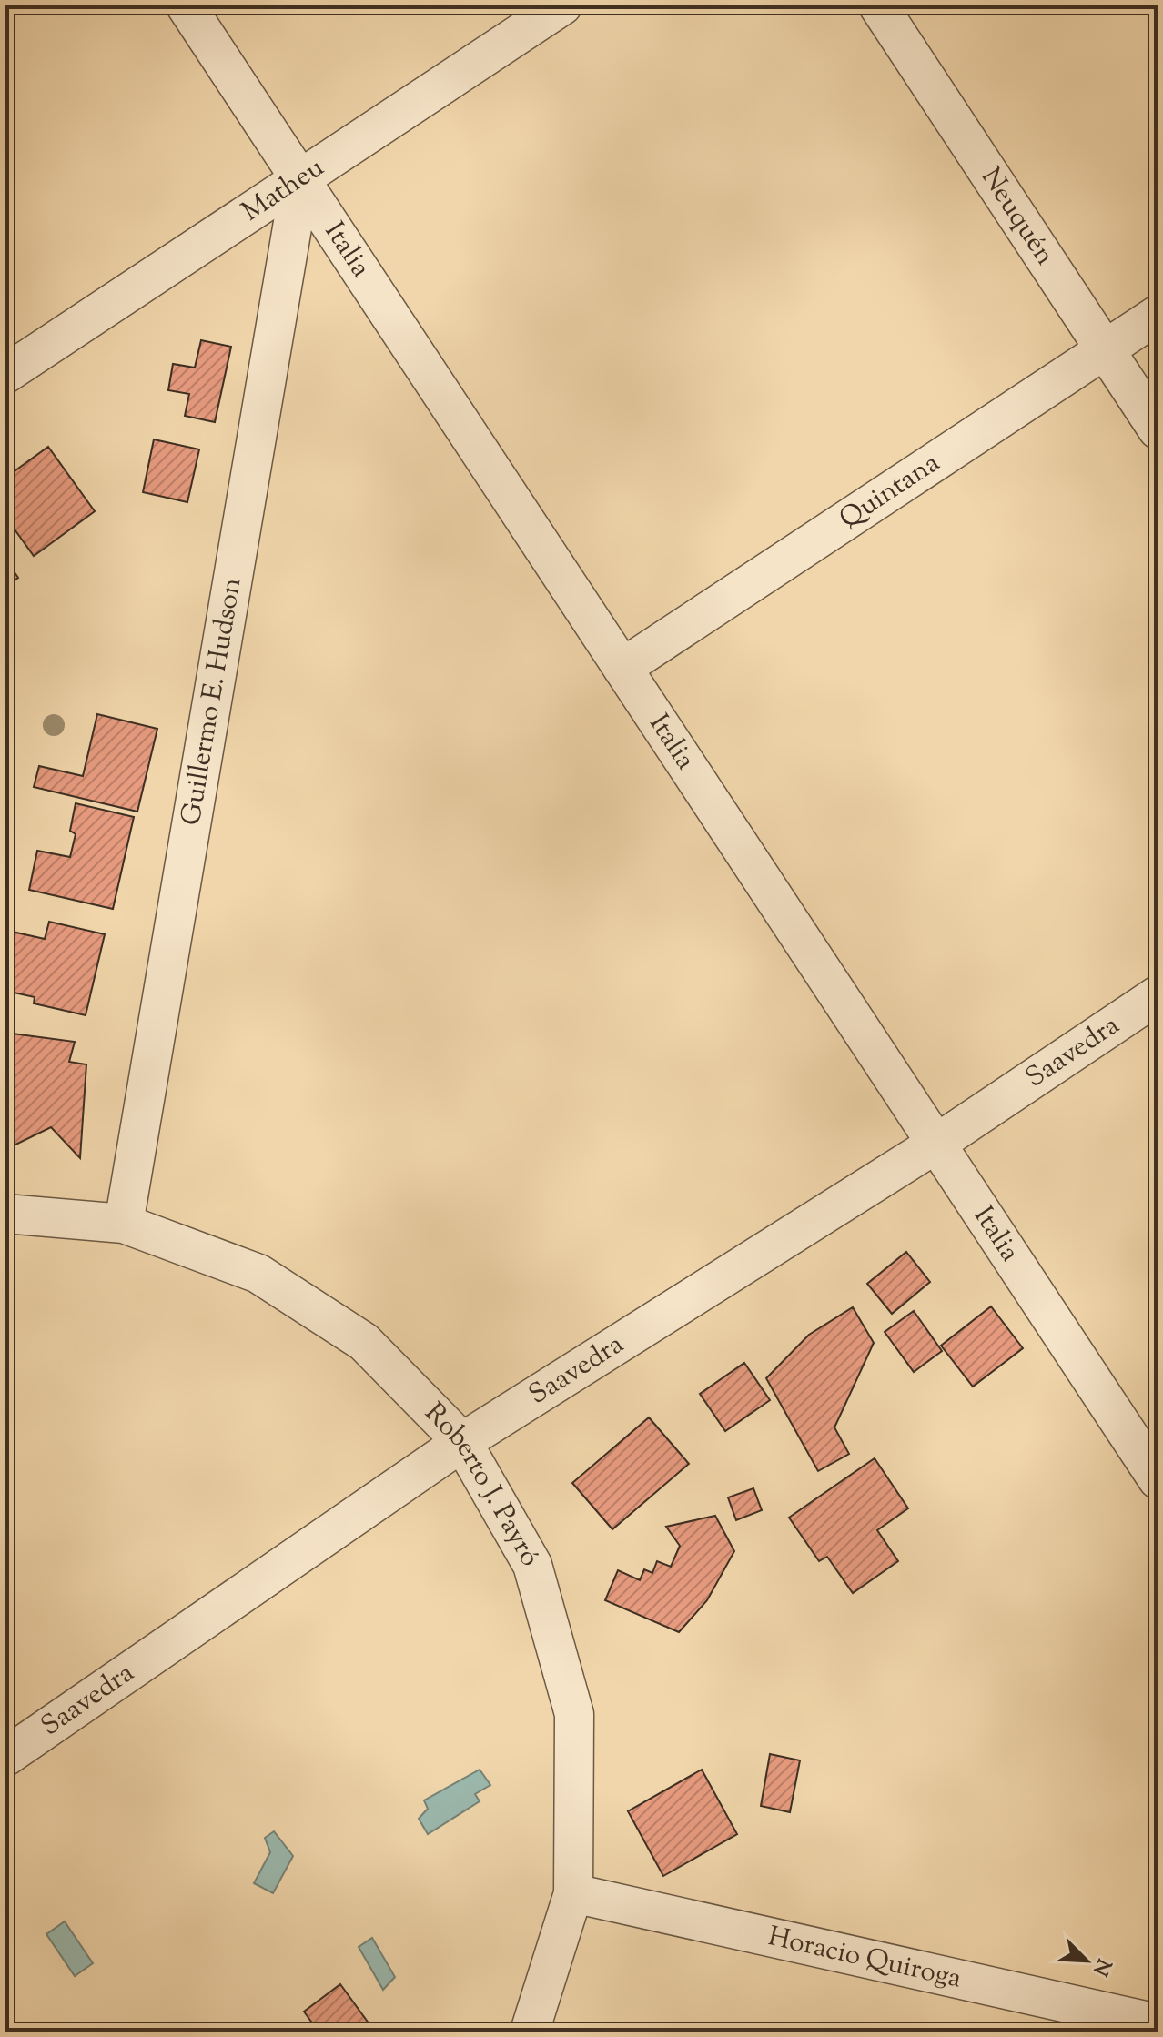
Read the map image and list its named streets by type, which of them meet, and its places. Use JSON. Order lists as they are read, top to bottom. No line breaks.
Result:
{"streets":{"street":["Matheu","Neuquén","Italia","Quintana","Guillermo E. Hudson","Saavedra","Roberto J. Payró","Horacio Quiroga"]},"crossings":[["Matheu","Italia"],["Matheu","Guillermo E. Hudson"],["Neuquén","Quintana"],["Italia","Quintana"],["Italia","Guillermo E. Hudson"],["Italia","Saavedra"],["Guillermo E. Hudson","Roberto J. Payró"],["Saavedra","Roberto J. Payró"],["Roberto J. Payró","Horacio Quiroga"]],"north":"bottom right"}
